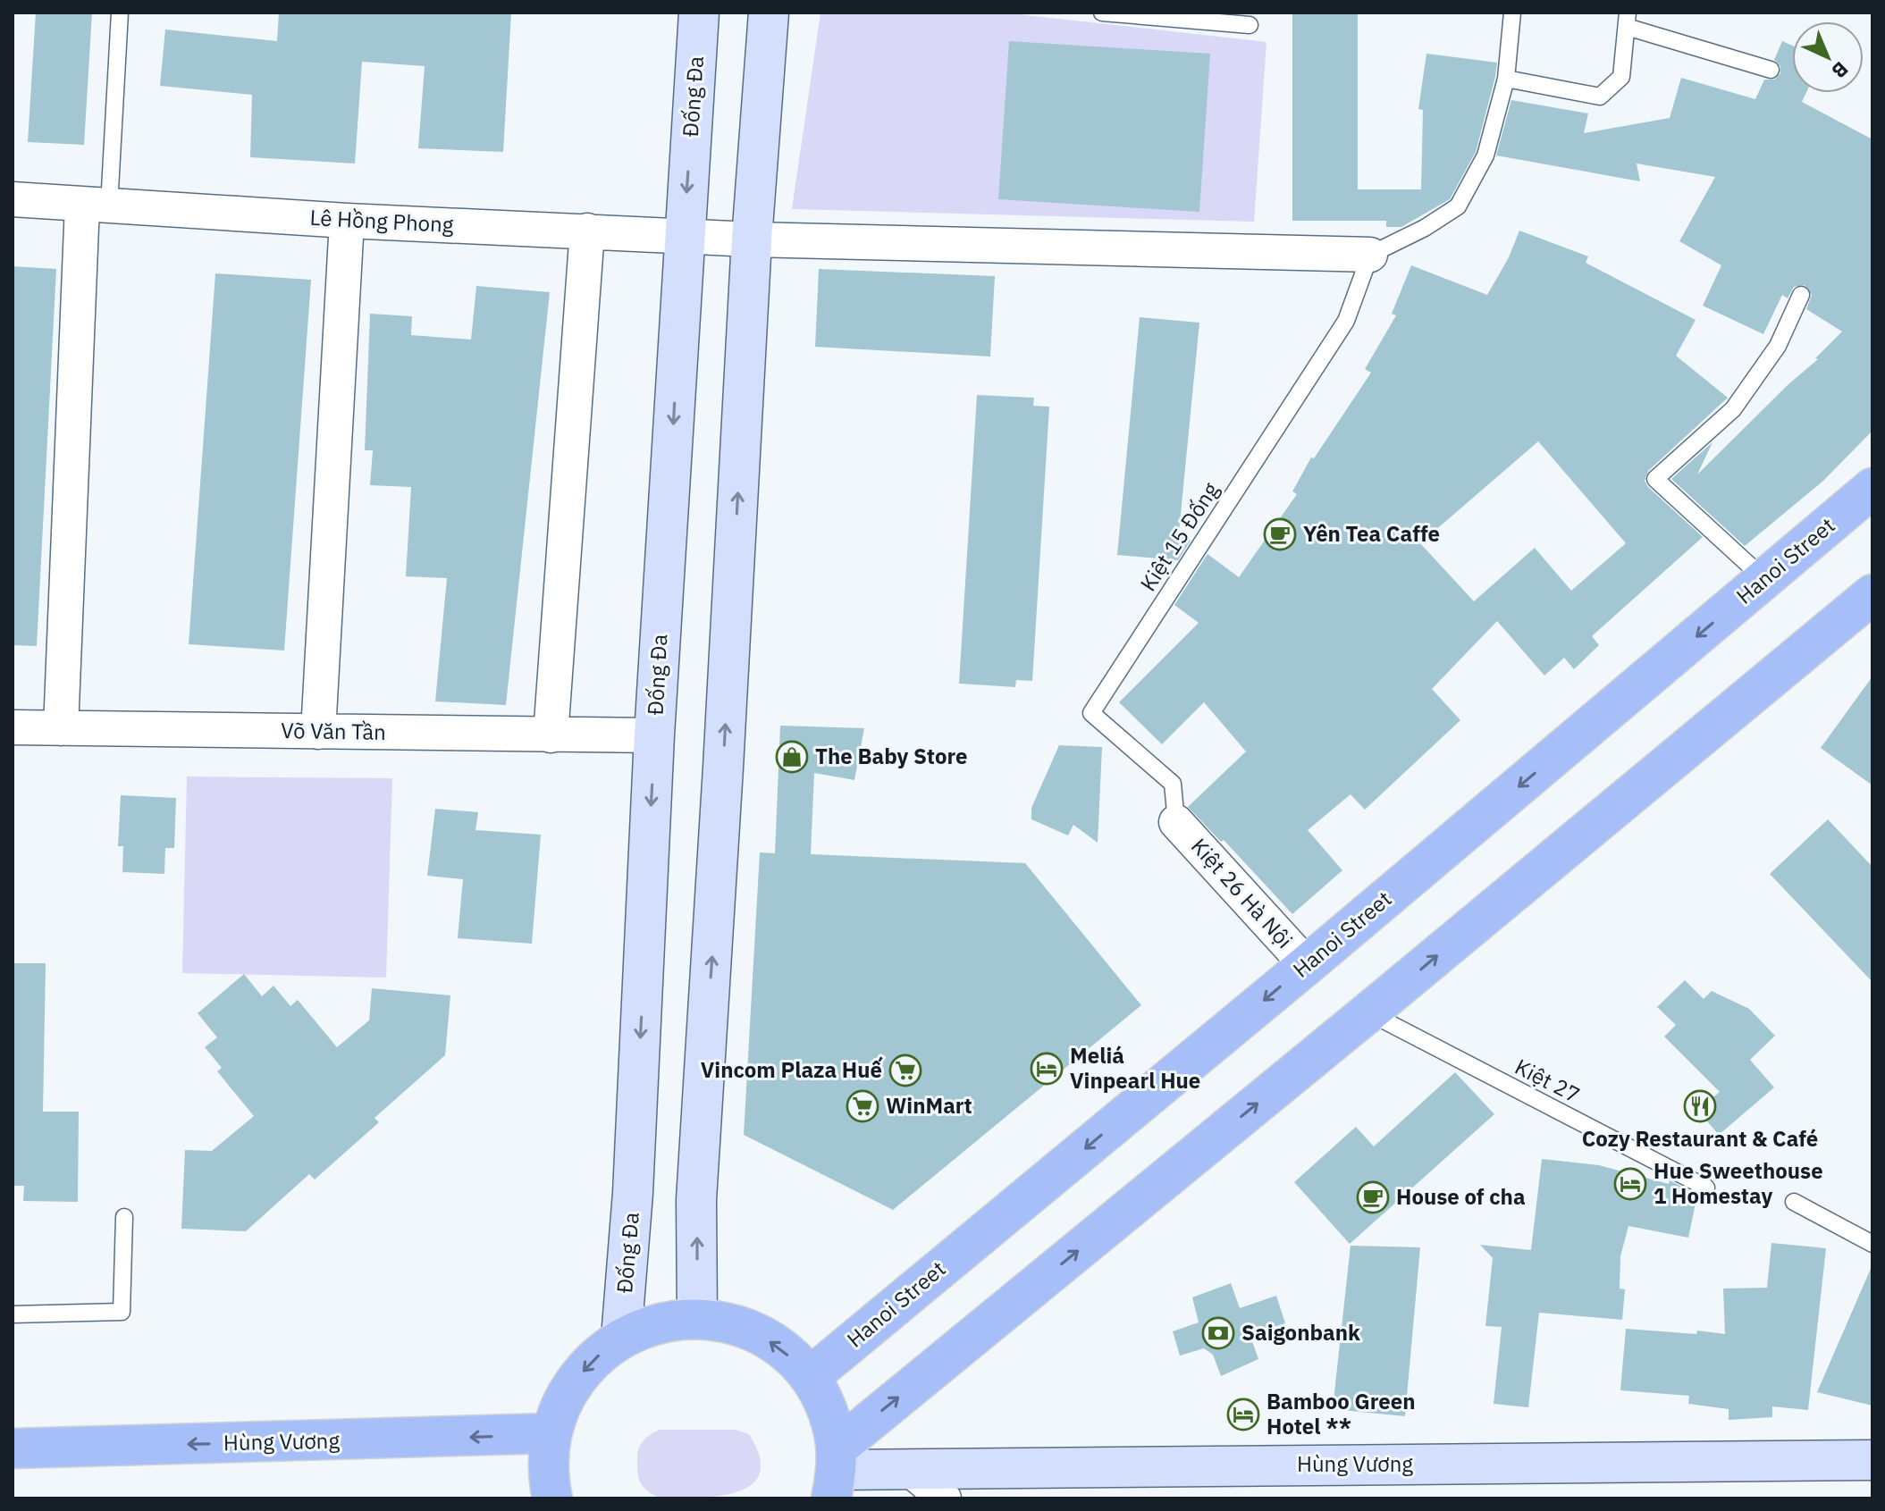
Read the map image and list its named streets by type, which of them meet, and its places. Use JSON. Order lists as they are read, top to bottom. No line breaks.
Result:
{"streets":{"main road":["Hanoi Street","Hùng Vương"],"street":["Đống Đa","Lê Hồng Phong","Võ Văn Tần","Kiệt 26 Hà Nội"],"lane":["Kiệt 15 Đống","Kiệt 27"]},"crossings":[["Đống Đa","Lê Hồng Phong"],["Đống Đa","Võ Văn Tần"],["Lê Hồng Phong","Kiệt 15 Đống"],["Kiệt 15 Đống","Kiệt 26 Hà Nội"],["Hanoi Street","Kiệt 26 Hà Nội"]],"places":{"cafe":["Yên Tea Caffe","House of cha"],"shop":["The Baby Store"],"hotel":["Meliá Vinpearl Hue","Hue Sweethouse 1 Homestay","Bamboo Green Hotel **"],"supermarket":["Vincom Plaza Huế","WinMart"],"restaurant":["Cozy Restaurant & Café"],"bank":["Saigonbank"]},"north":"bottom right"}
